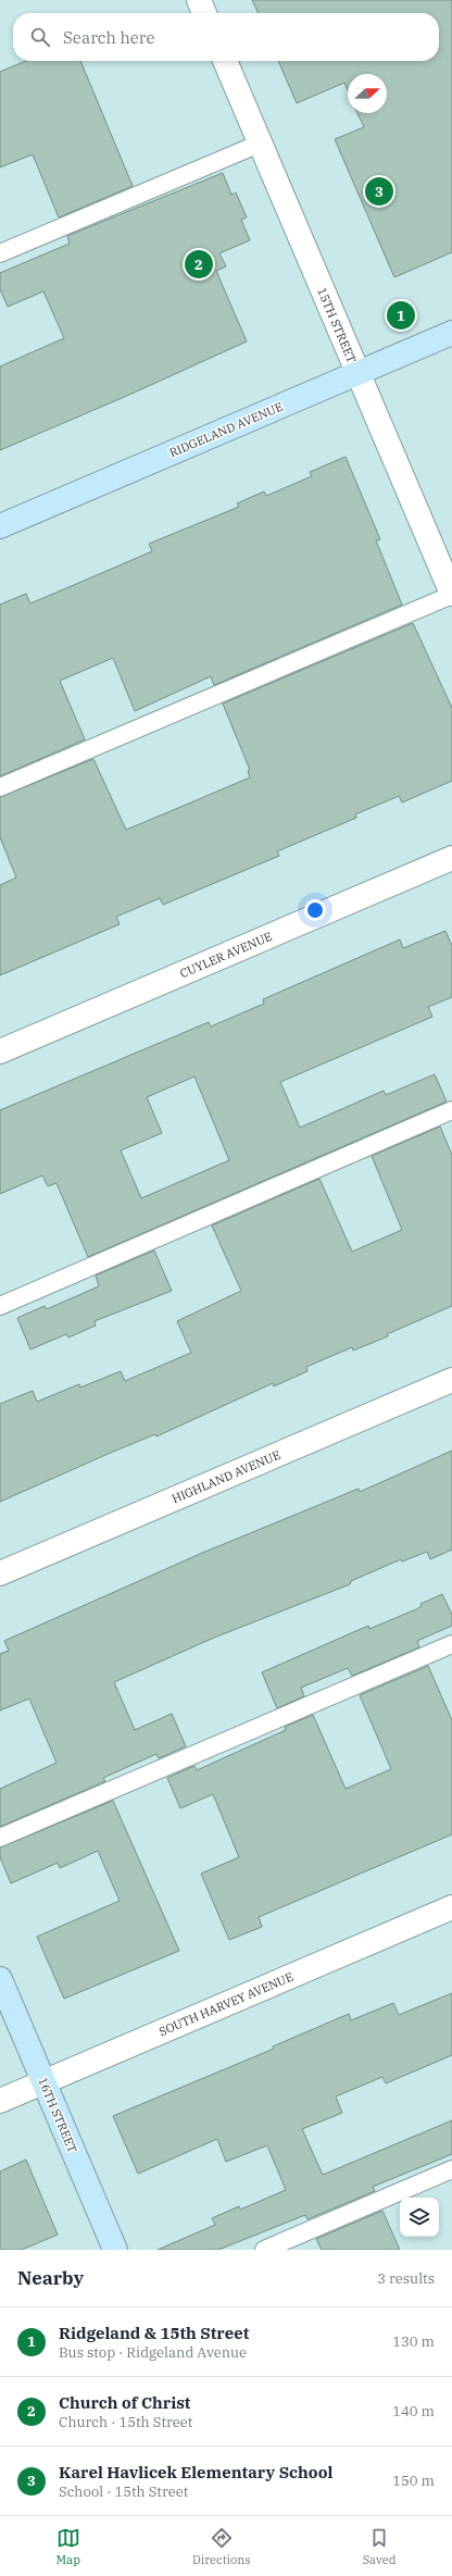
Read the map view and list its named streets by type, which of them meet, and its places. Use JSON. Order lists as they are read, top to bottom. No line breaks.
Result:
{"streets":{"street":["15TH STREET","RIDGELAND AVENUE","CUYLER AVENUE","HIGHLAND AVENUE","SOUTH HARVEY AVENUE","16TH STREET"]},"crossings":[["15TH STREET","RIDGELAND AVENUE"],["SOUTH HARVEY AVENUE","16TH STREET"]],"north":"right","page":{"search":"Search here","pins":["3","2","1"],"heading":["Nearby","3 results"],"list":[{"mark":"1","name":"Ridgeland & 15th Street","note":"Bus stop · Ridgeland Avenue","value":"130 m"},{"mark":"2","name":"Church of Christ","note":"Church · 15th Street","value":"140 m"},{"mark":"3","name":"Karel Havlicek Elementary School","note":"School · 15th Street","value":"150 m"}],"nav":["Map","Directions","Saved"]}}
